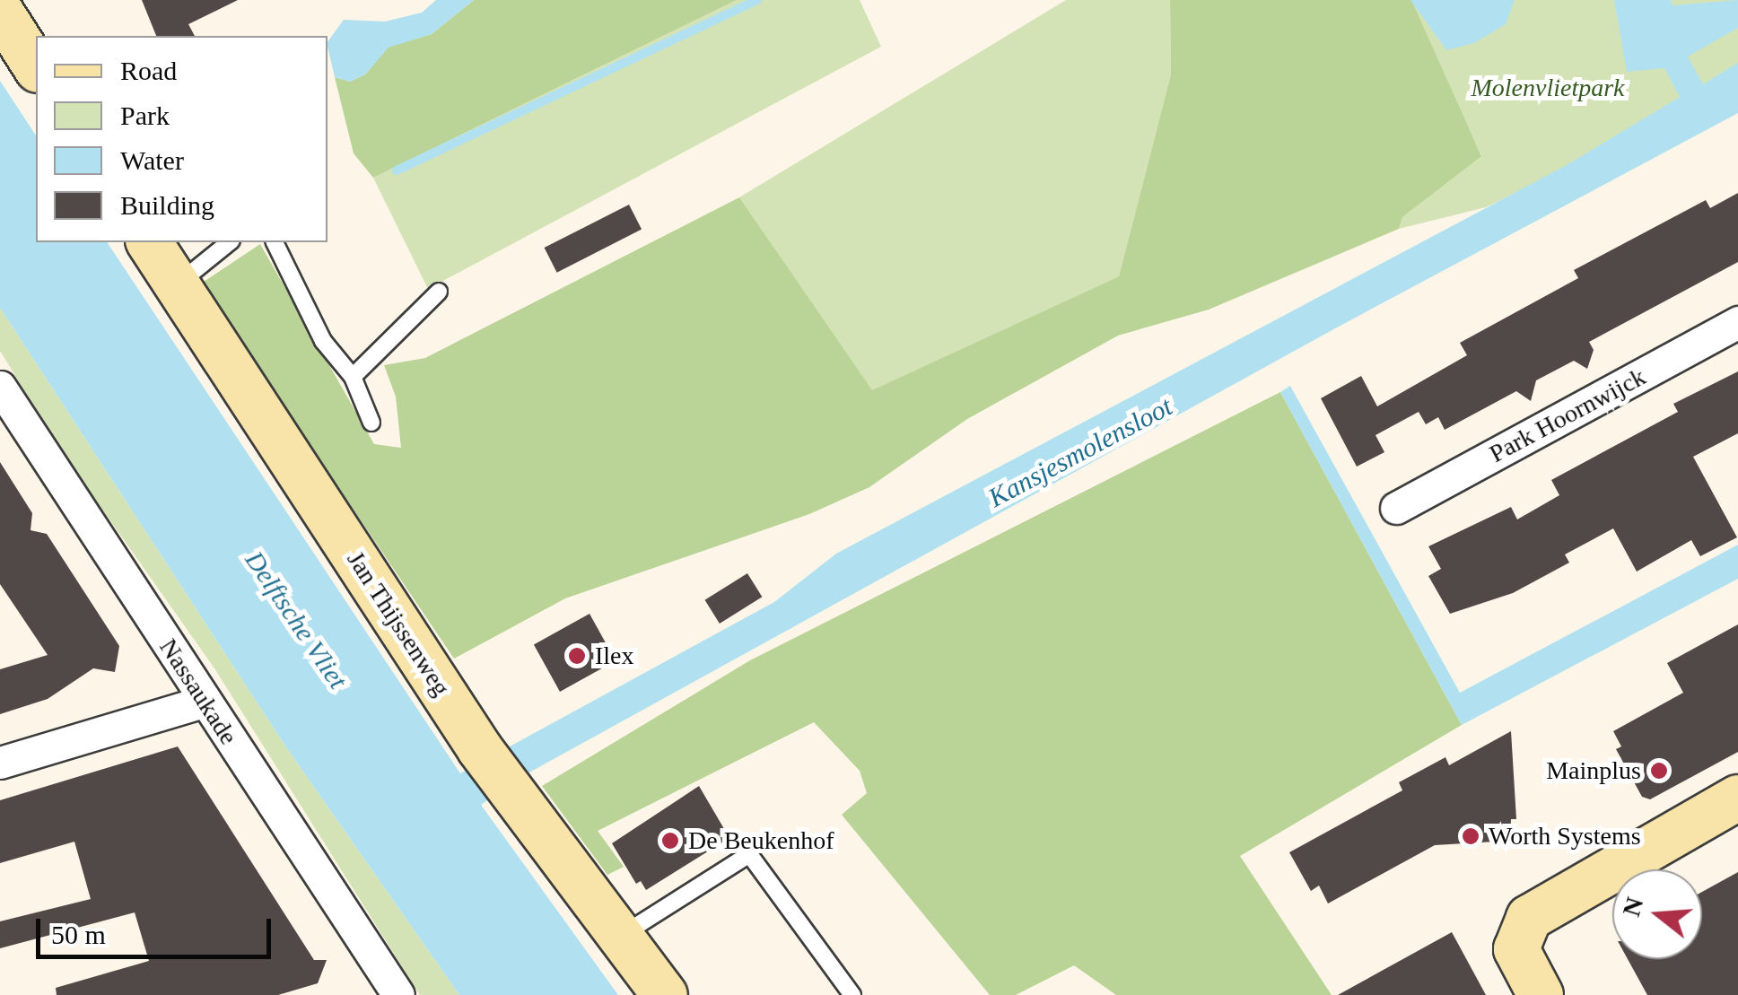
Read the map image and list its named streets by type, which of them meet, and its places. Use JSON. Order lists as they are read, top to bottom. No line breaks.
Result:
{"streets":{"street":["Park Hoornwijck","Jan Thijssenweg","Nassaukade"]},"water":["Kansjesmolensloot","Delftsche Vliet"],"parks":["Molenvlietpark"],"places":["Ilex","Mainplus","Worth Systems","De Beukenhof"],"legend":["Road","Park","Water","Building"],"scale_bar":"50 m","north":"left"}
